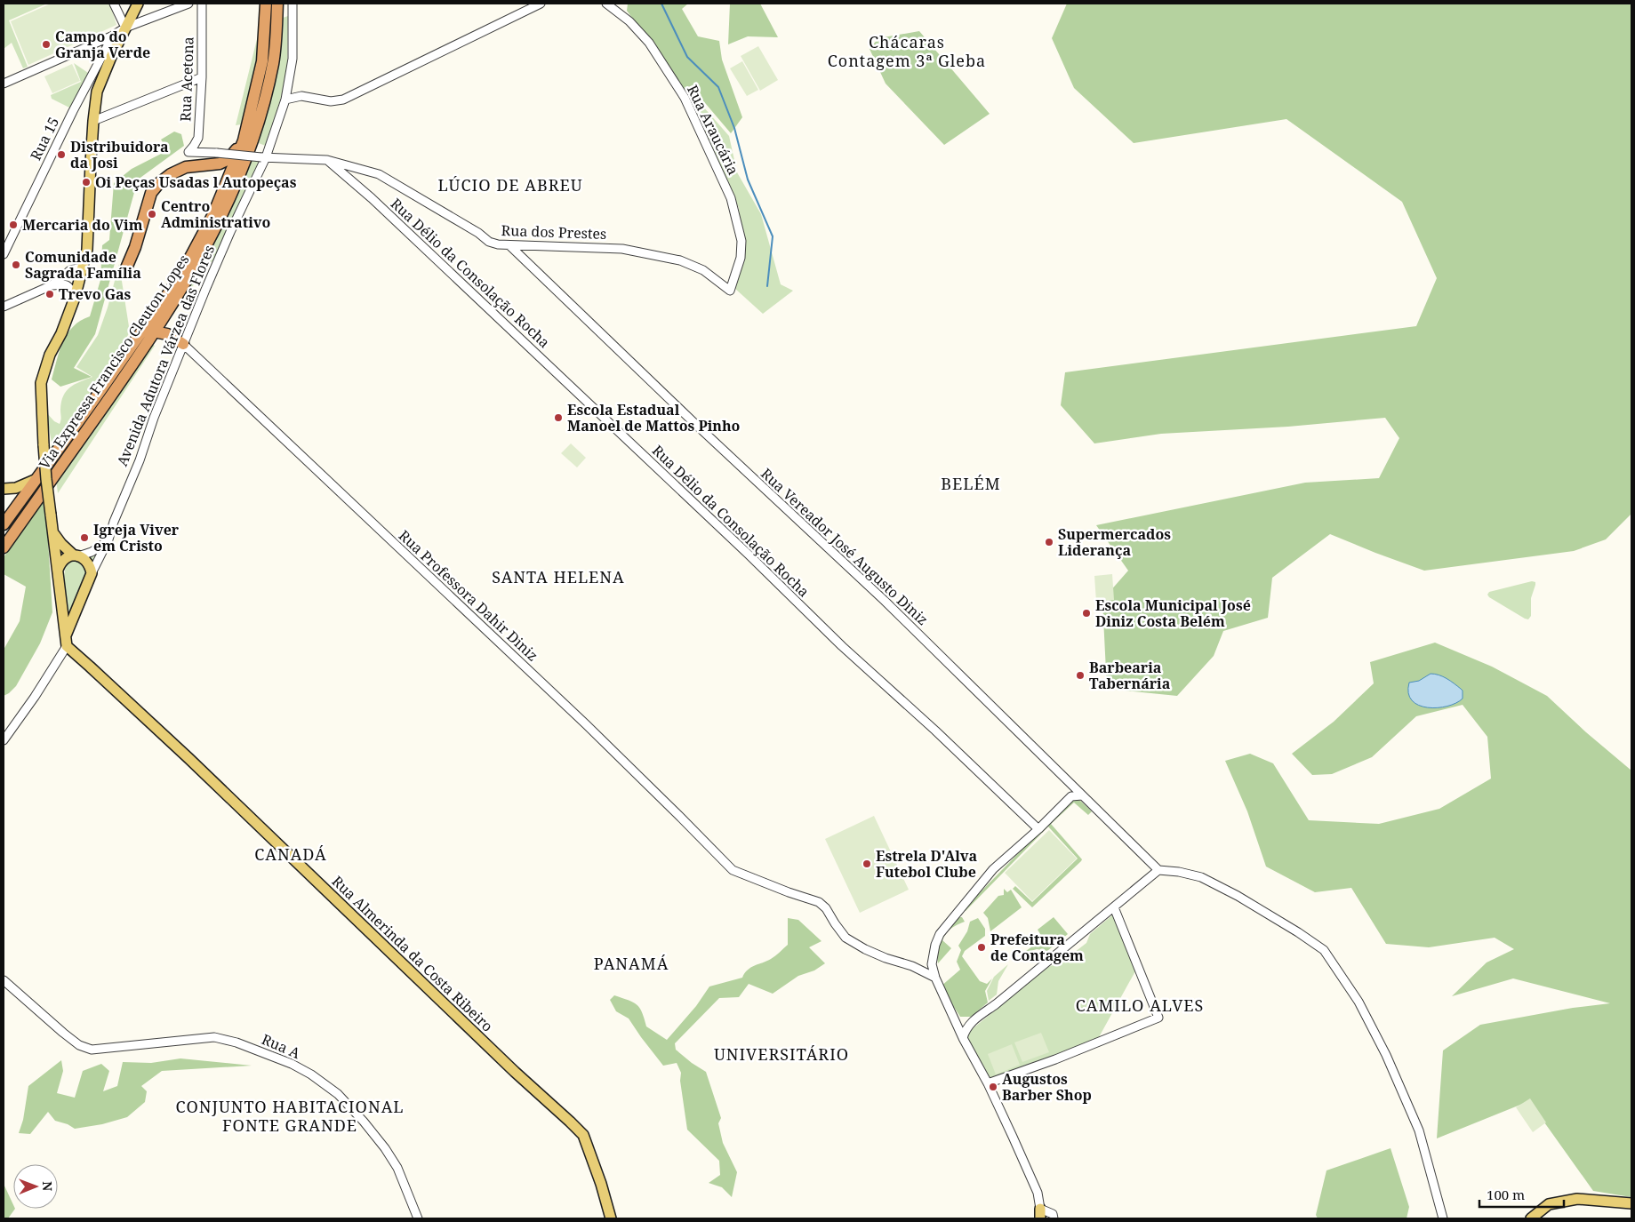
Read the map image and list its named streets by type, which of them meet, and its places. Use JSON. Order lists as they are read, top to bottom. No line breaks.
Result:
{"streets":{"highway":["Via Expressa Francisco Cleuton Lopes"],"main road":["Avenida Adutora Várzea das Flores","Rua Almerinda da Costa Ribeiro"],"street":["Rua Acetona","Rua Araucária","Rua 15","Rua dos Prestes","Rua Délio da Consolação Rocha","Rua Vereador José Augusto Diniz","Rua Professora Dahir Diniz","Rua A"]},"crossings":[["Rua Acetona","Rua dos Prestes"],["Rua Araucária","Rua dos Prestes"],["Rua dos Prestes","Rua Délio da Consolação Rocha"],["Rua dos Prestes","Avenida Adutora Várzea das Flores"],["Rua dos Prestes","Rua Vereador José Augusto Diniz"],["Avenida Adutora Várzea das Flores","Rua Professora Dahir Diniz"],["Avenida Adutora Várzea das Flores","Rua Almerinda da Costa Ribeiro"]],"districts":["Chácaras Contagem 3ª Gleba","LÚCIO DE ABREU","BELÉM","SANTA HELENA","CANADÁ","PANAMÁ","CAMILO ALVES","UNIVERSITÁRIO","CONJUNTO HABITACIONAL FONTE GRANDE"],"places":["Campo do Granja Verde","Distribuidora da Josi","Oi Peças Usadas l Autopeças","Centro Administrativo","Mercaria do Vim","Comunidade Sagrada Família","Trevo Gas","Escola Estadual Manoel de Mattos Pinho","Igreja Viver em Cristo","Supermercados Liderança","Escola Municipal José Diniz Costa Belém","Barbearia Tabernária","Estrela D'Alva Futebol Clube","Prefeitura de Contagem","Augustos Barber Shop"],"scale_bar":"100 m","north":"right"}
